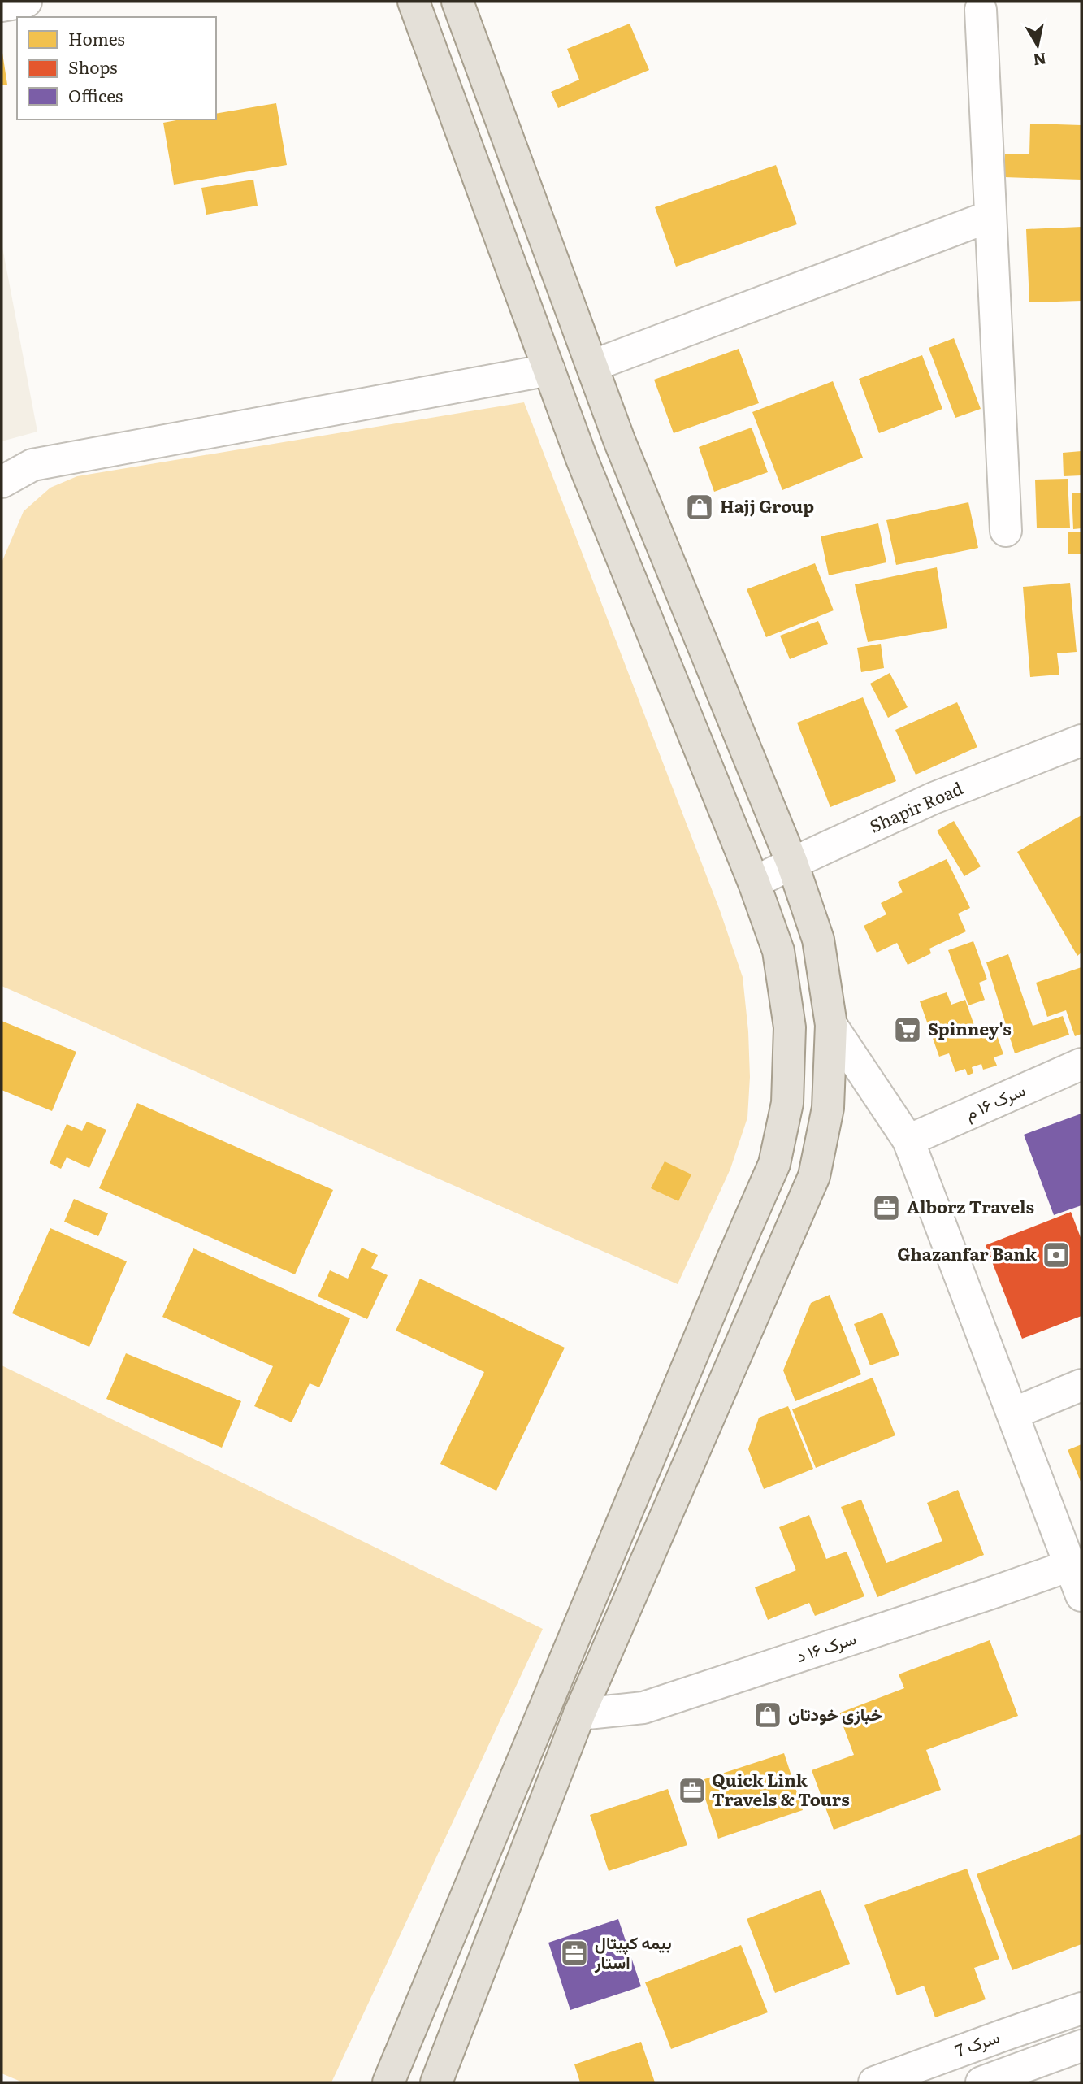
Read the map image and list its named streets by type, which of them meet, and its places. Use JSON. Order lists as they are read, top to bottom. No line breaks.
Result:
{"streets":{"street":["Shapir Road","سرک ۱۶ م","سرک ۱۶ د","سرک 7"]},"places":{"shop":["Hajj Group","خبازی خودتان"],"supermarket":["Spinney's"],"office":["Alborz Travels","Quick Link Travels & Tours","بیمه کپیتال استار"],"bank":["Ghazanfar Bank"]},"legend":["Homes","Shops","Offices"],"north":"bottom"}
